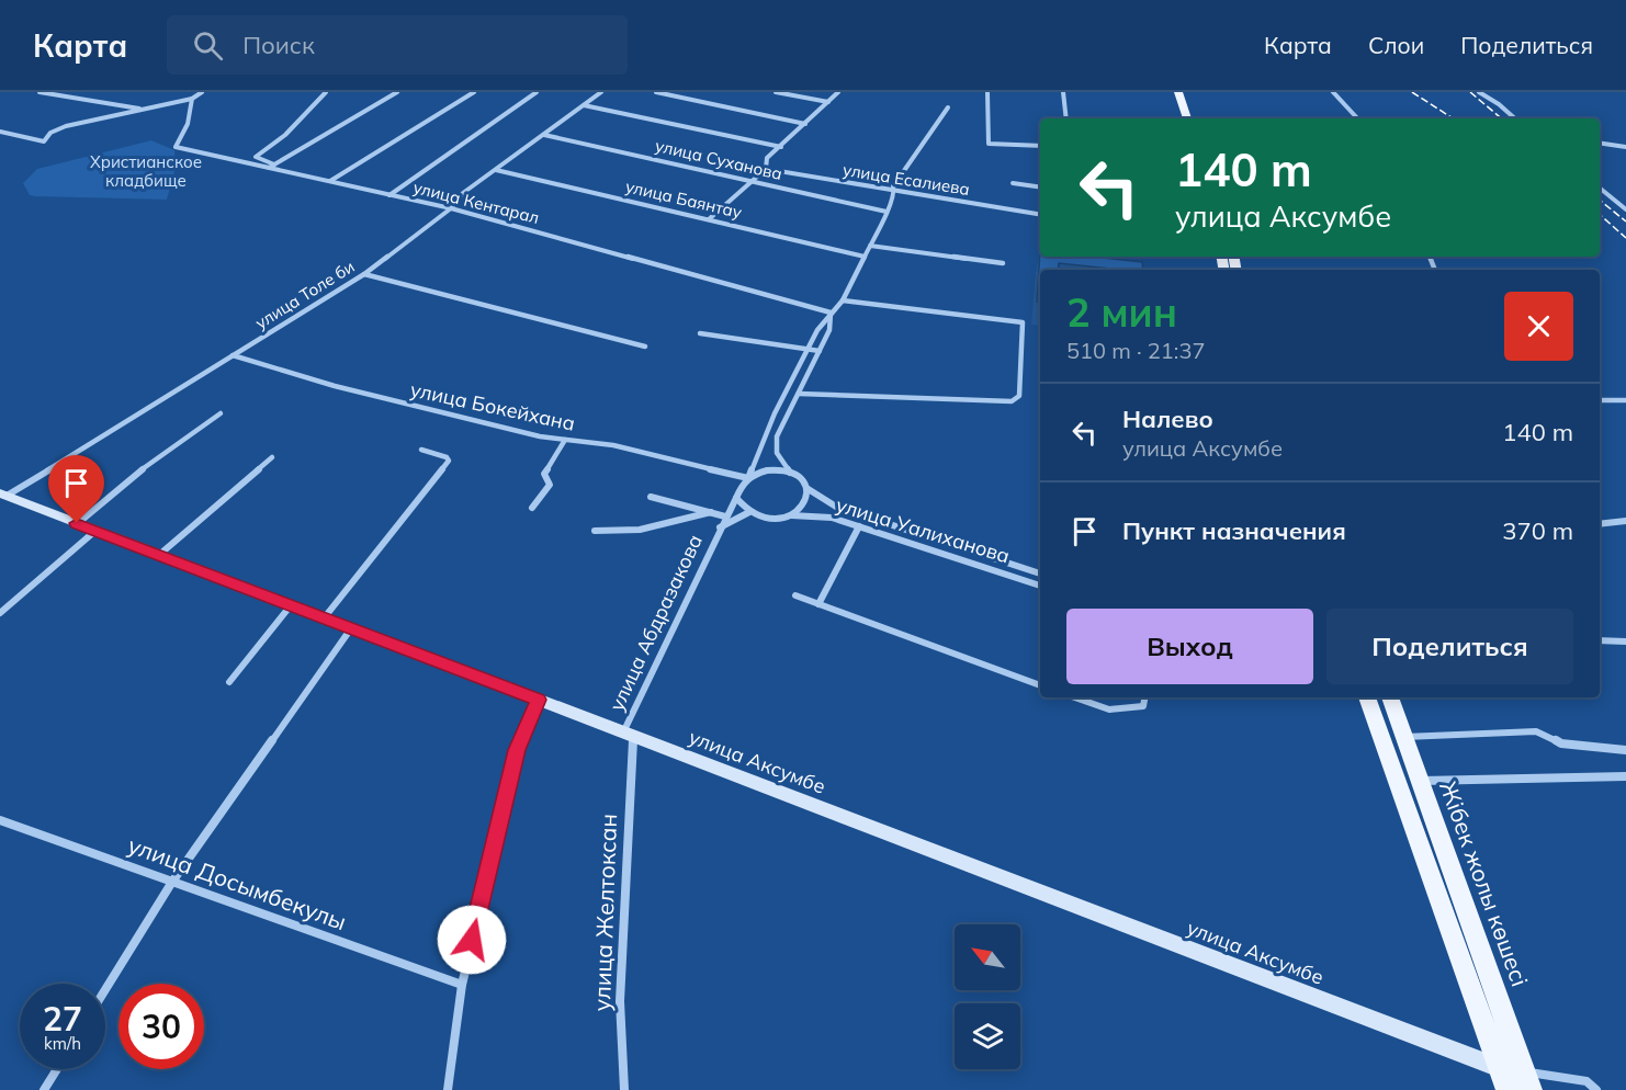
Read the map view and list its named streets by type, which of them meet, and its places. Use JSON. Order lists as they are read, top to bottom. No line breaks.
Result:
{"streets":{"main road":["улица Аксумбе","Жібек жолы көшесі"],"street":["улица Суханова","улица Есалиева","улица Баянтау","улица Кентарал","улица Толе би","улица Бокейхана","улица Уалиханова","улица Абдразакова","улица Досымбекулы","улица Желтоксан"]},"crossings":[["улица Суханова","улица Толе би"],["улица Баянтау","улица Толе би"],["улица Кентарал","улица Толе би"],["улица Толе би","улица Бокейхана"],["улица Толе би","улица Аксумбе"],["улица Бокейхана","улица Уалиханова"],["улица Бокейхана","улица Абдразакова"],["улица Уалиханова","улица Абдразакова"],["улица Абдразакова","улица Аксумбе"],["улица Абдразакова","улица Желтоксан"],["улица Аксумбе","улица Желтоксан"]],"parks":["Христианское кладбище"],"north":"top left","page":{"header":"Карта","search":"Поиск","nav":["Карта","Слои","Поделиться"],"turn":["140 m","улица Аксумбе"],"heading":["2 мин","510 m · 21:37"],"list":[{"name":"Налево","note":"улица Аксумбе","value":"140 m"},{"name":"Пункт назначения","value":"370 m"}],"buttons":["Выход","Поделиться"],"speed":"27 km/h","limit":"30"}}
